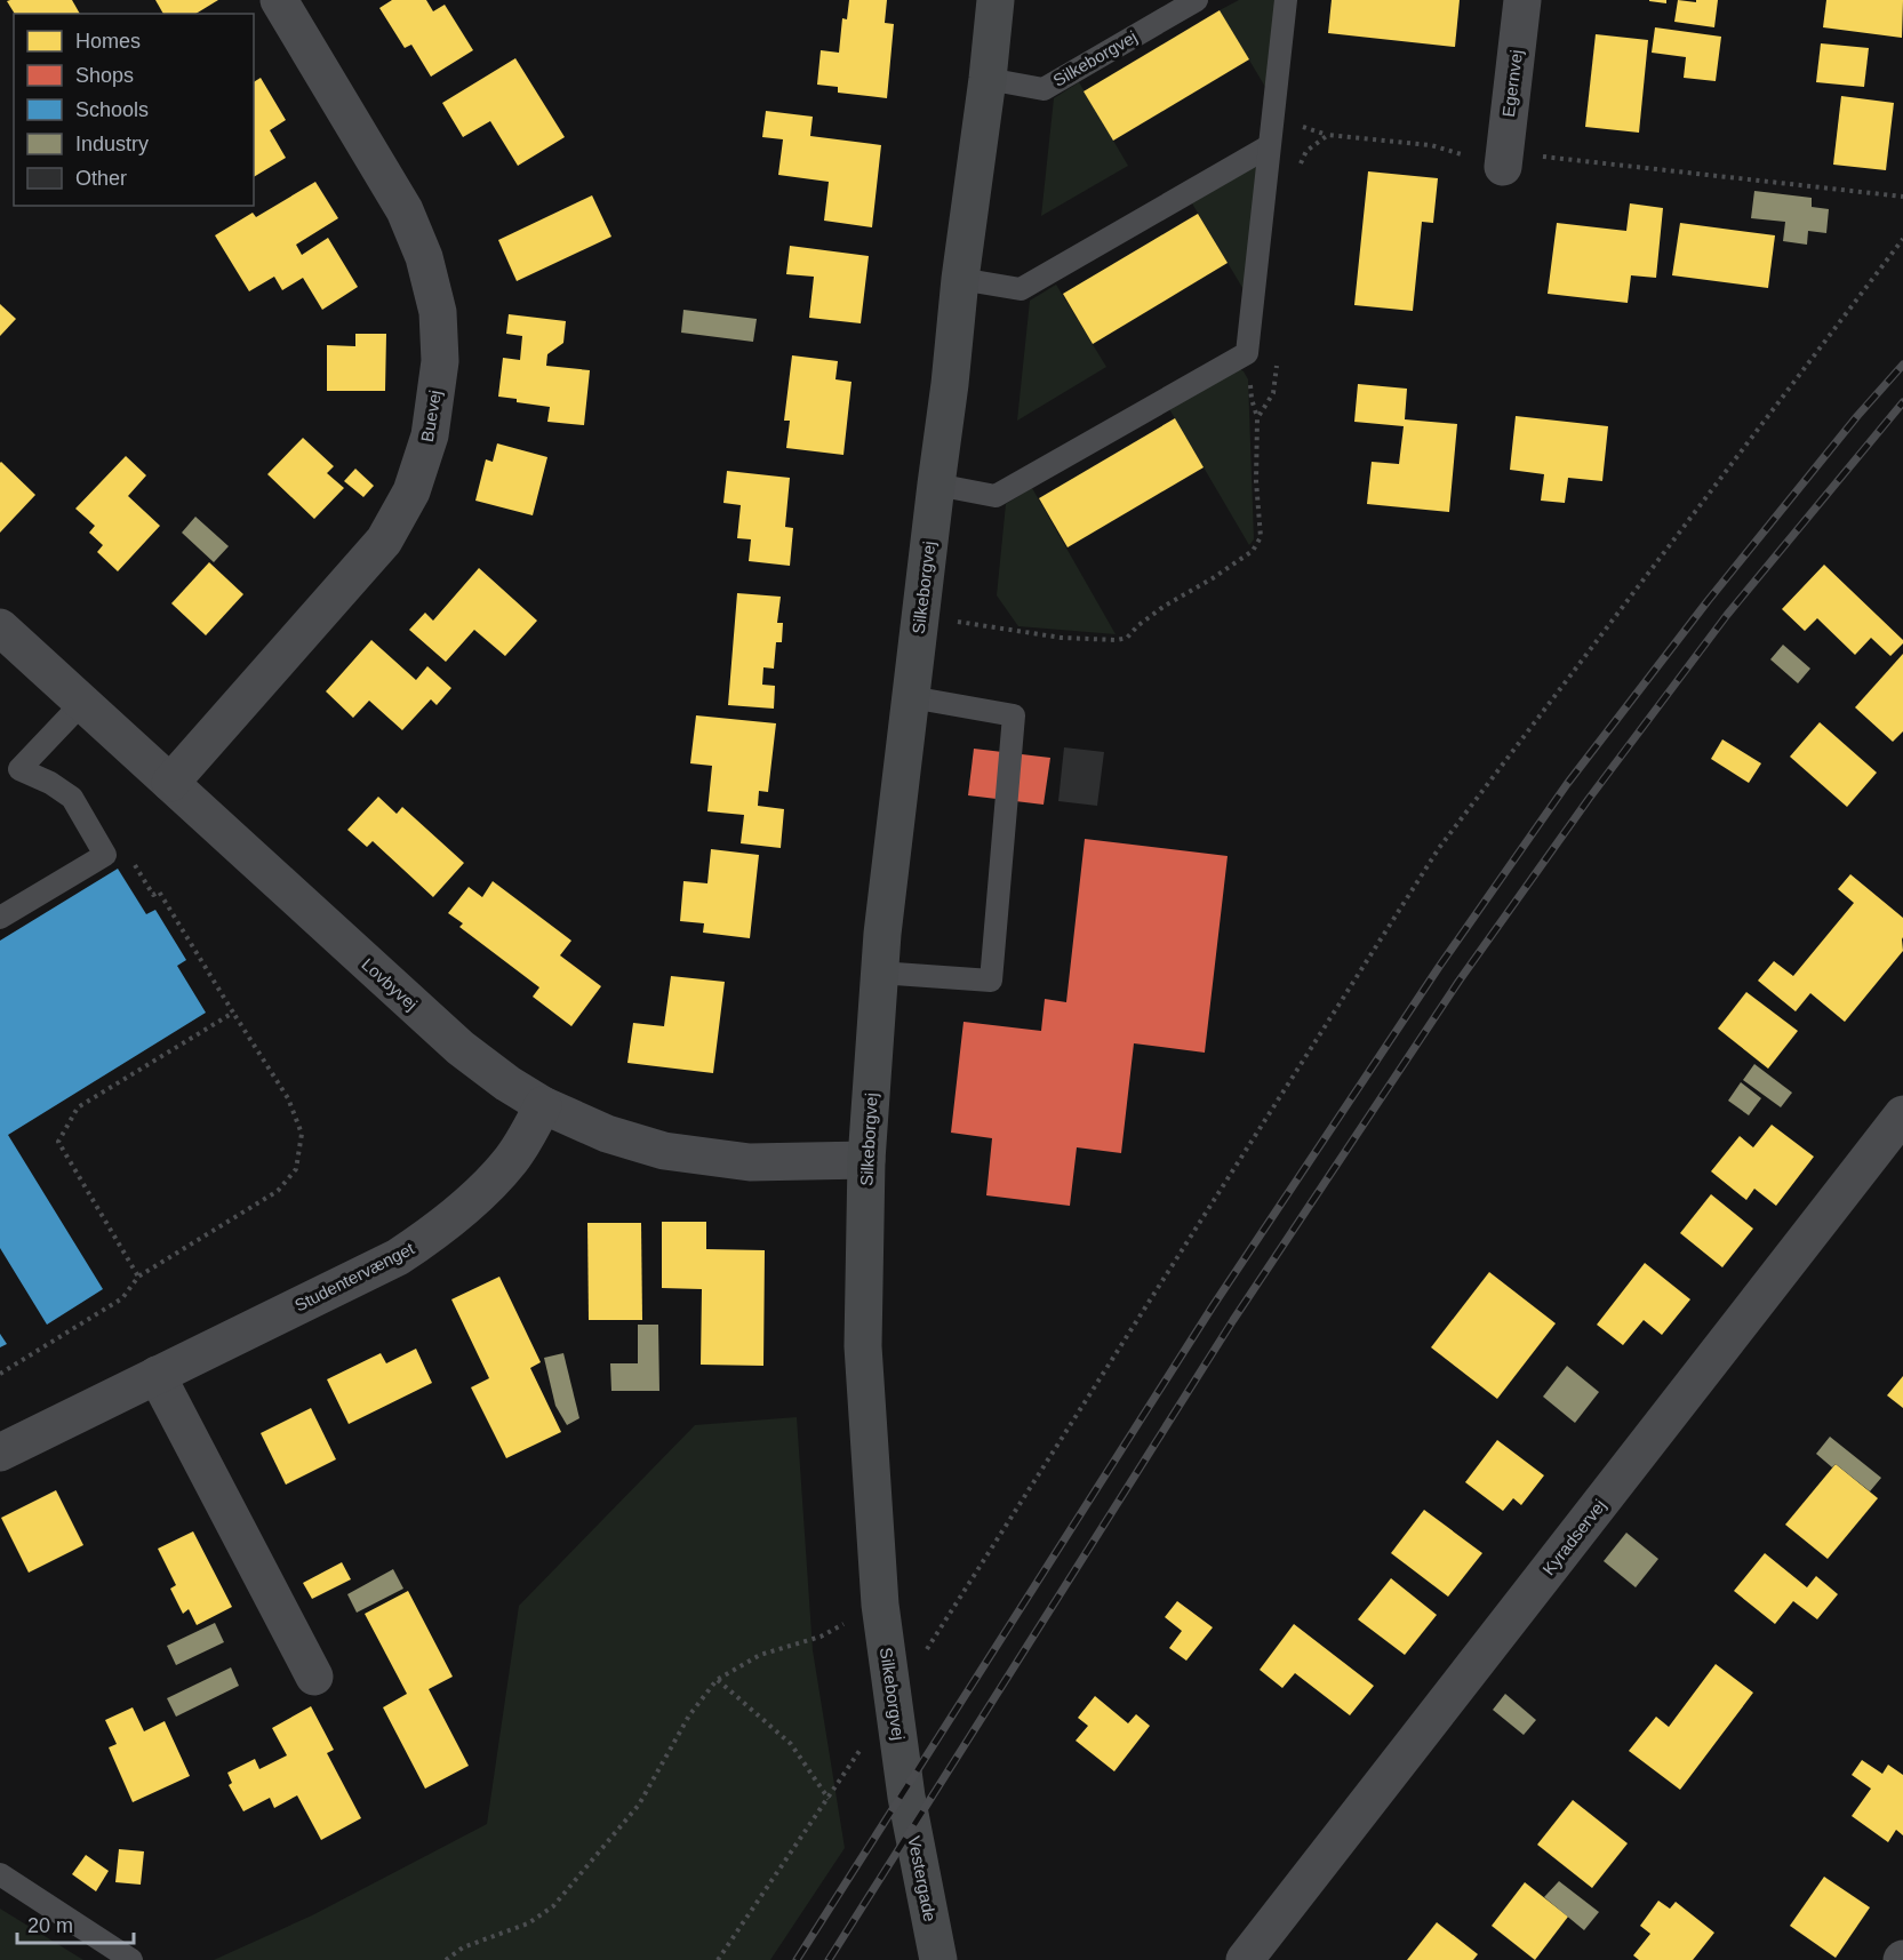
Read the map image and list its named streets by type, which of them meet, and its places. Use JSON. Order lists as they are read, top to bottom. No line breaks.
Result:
{"streets":{"main road":["Silkeborgvej","Vestergade"],"street":["Egernvej","Buevej","Lovbyvej","Studentervænget","Kyradservej"]},"crossings":[["Silkeborgvej","Lovbyvej"],["Silkeborgvej","Vestergade"],["Buevej","Lovbyvej"],["Lovbyvej","Studentervænget"]],"legend":["Homes","Shops","Schools","Industry","Other"],"scale_bar":"20 m"}
